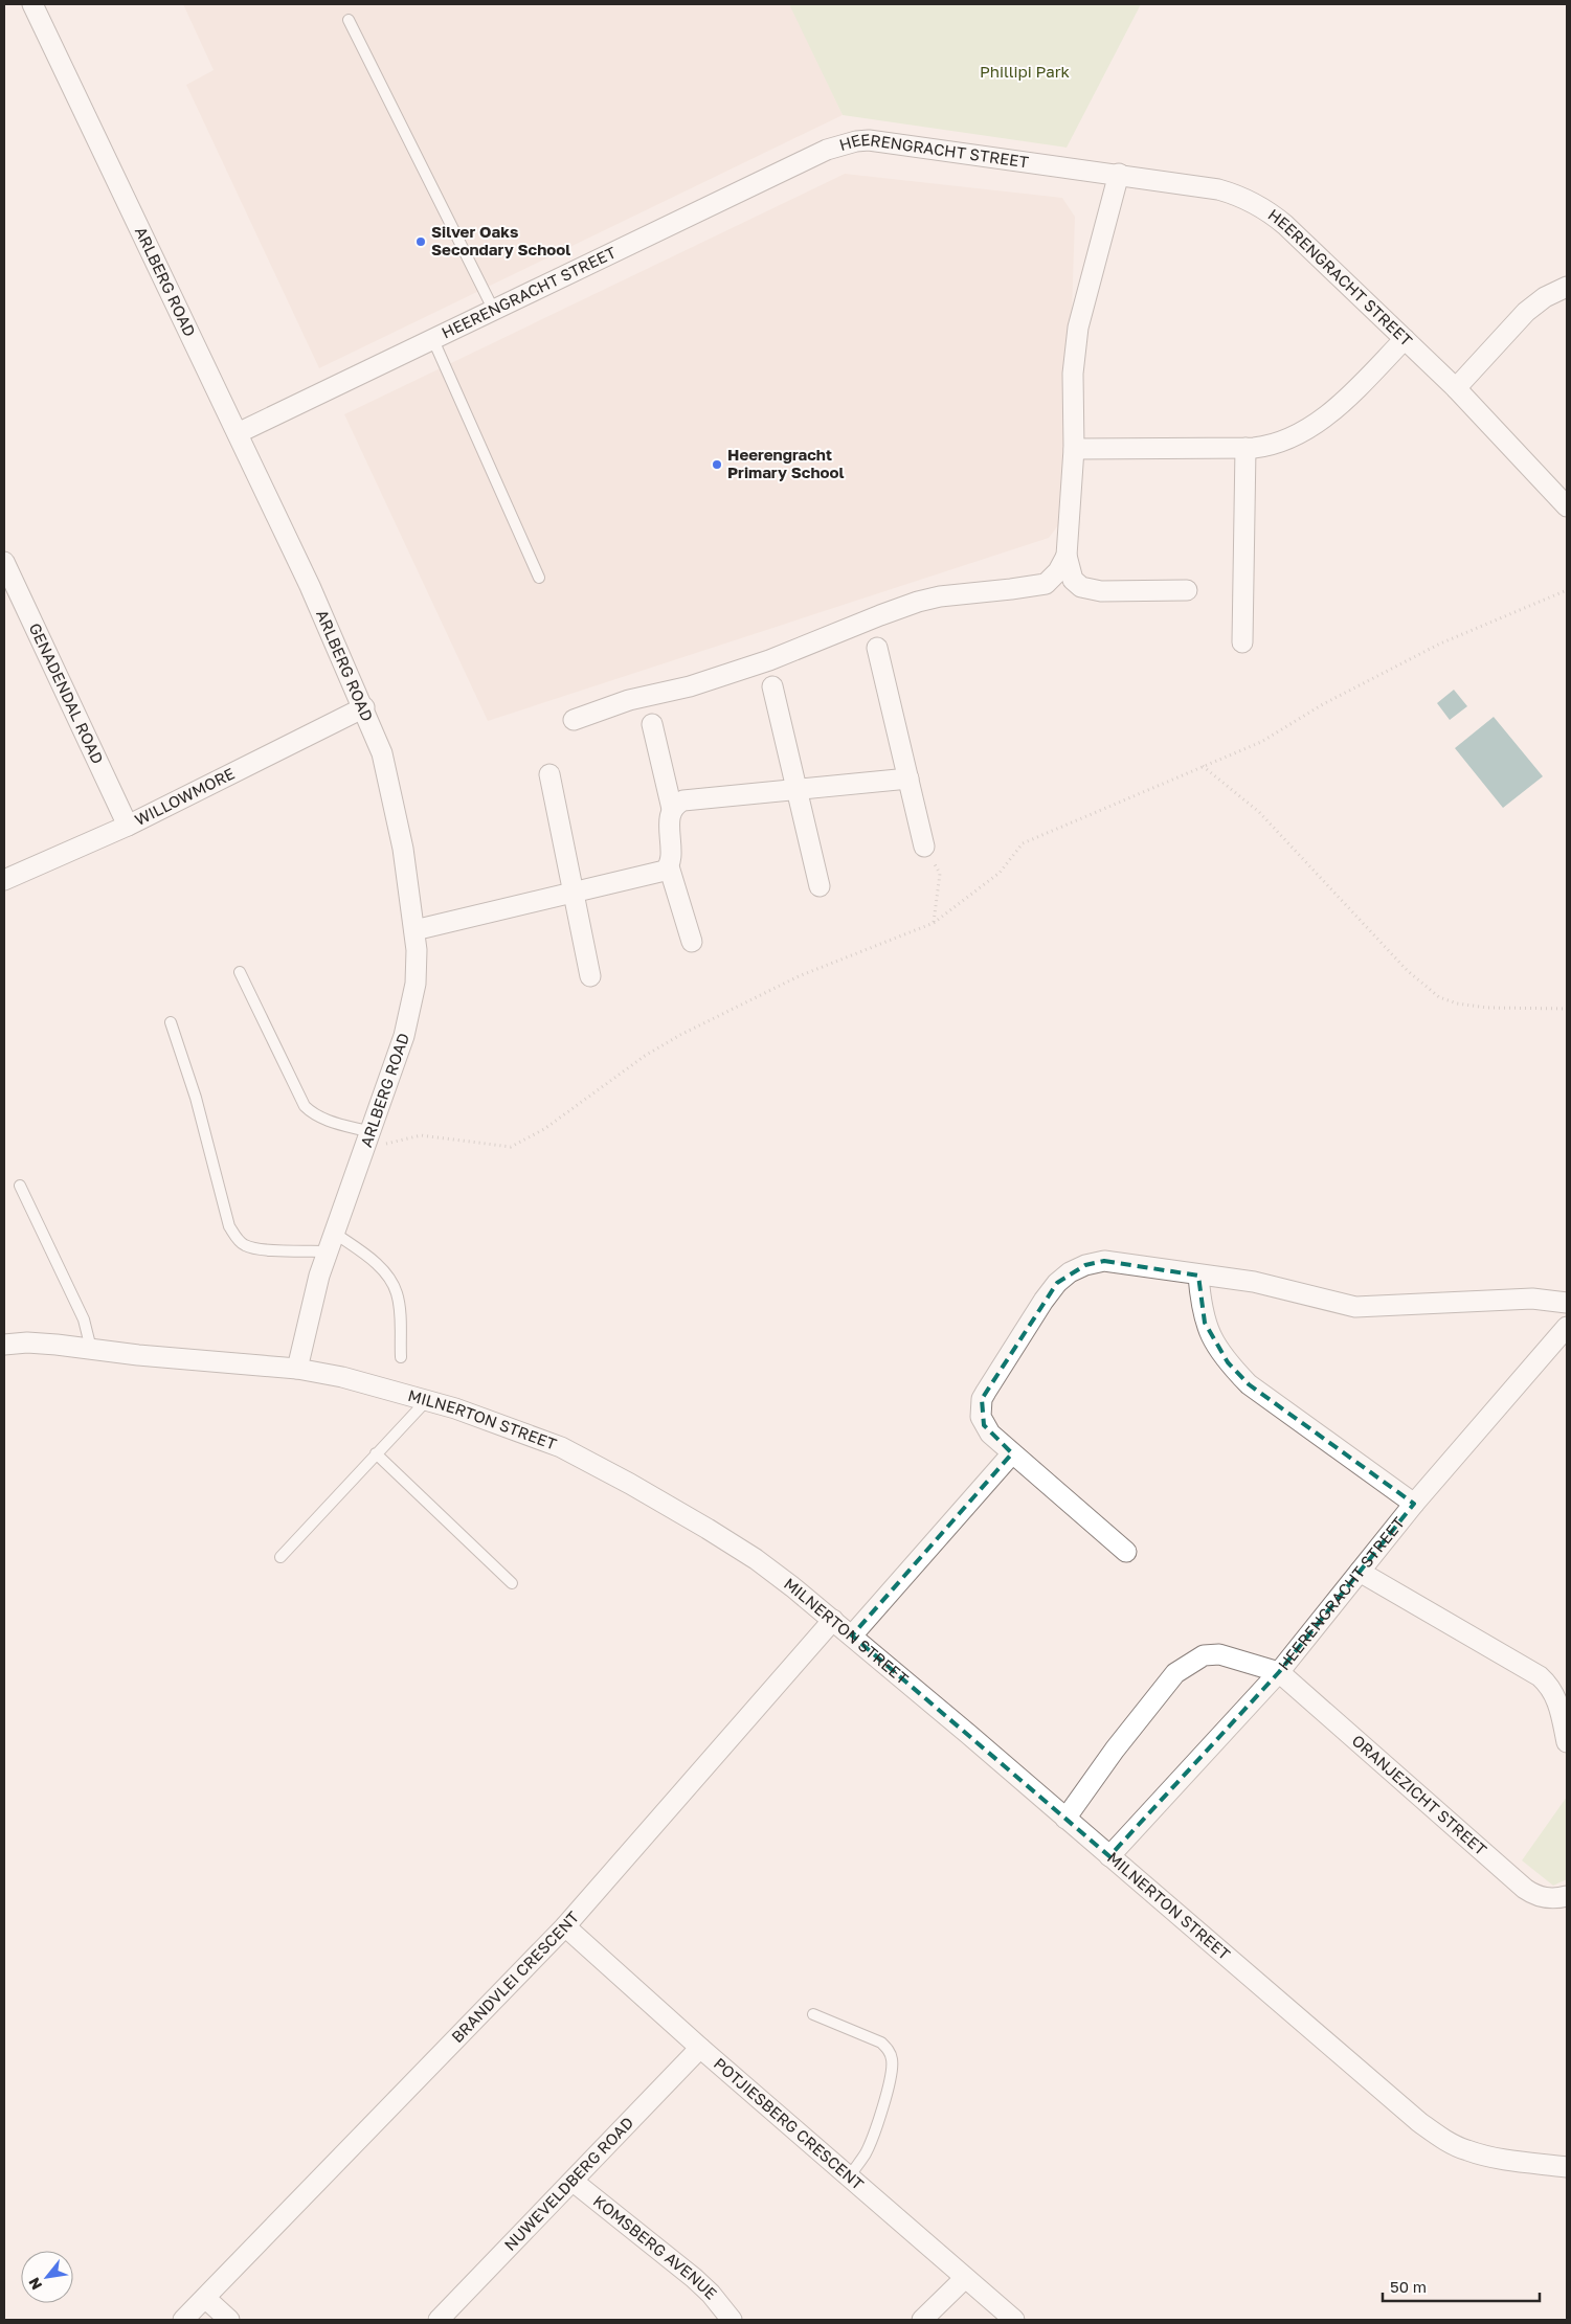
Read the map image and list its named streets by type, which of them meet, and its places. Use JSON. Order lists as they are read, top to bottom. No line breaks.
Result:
{"streets":{"street":["HEERENGRACHT STREET","ARLBERG ROAD","GENADENDAL ROAD","WILLOWMORE","MILNERTON STREET","ORANJEZICHT STREET","BRANDVLEI CRESCENT","POTJIESBERG CRESCENT","NUWEVELDBERG ROAD","KOMSBERG AVENUE"]},"crossings":[["HEERENGRACHT STREET","ARLBERG ROAD"],["HEERENGRACHT STREET","MILNERTON STREET"],["HEERENGRACHT STREET","ORANJEZICHT STREET"],["ARLBERG ROAD","WILLOWMORE"],["ARLBERG ROAD","MILNERTON STREET"],["GENADENDAL ROAD","WILLOWMORE"],["MILNERTON STREET","BRANDVLEI CRESCENT"],["BRANDVLEI CRESCENT","POTJIESBERG CRESCENT"],["POTJIESBERG CRESCENT","NUWEVELDBERG ROAD"],["NUWEVELDBERG ROAD","KOMSBERG AVENUE"]],"parks":["Phillipi Park"],"places":["Silver Oaks Secondary School","Heerengracht Primary School"],"scale_bar":"50 m","north":"bottom left"}
